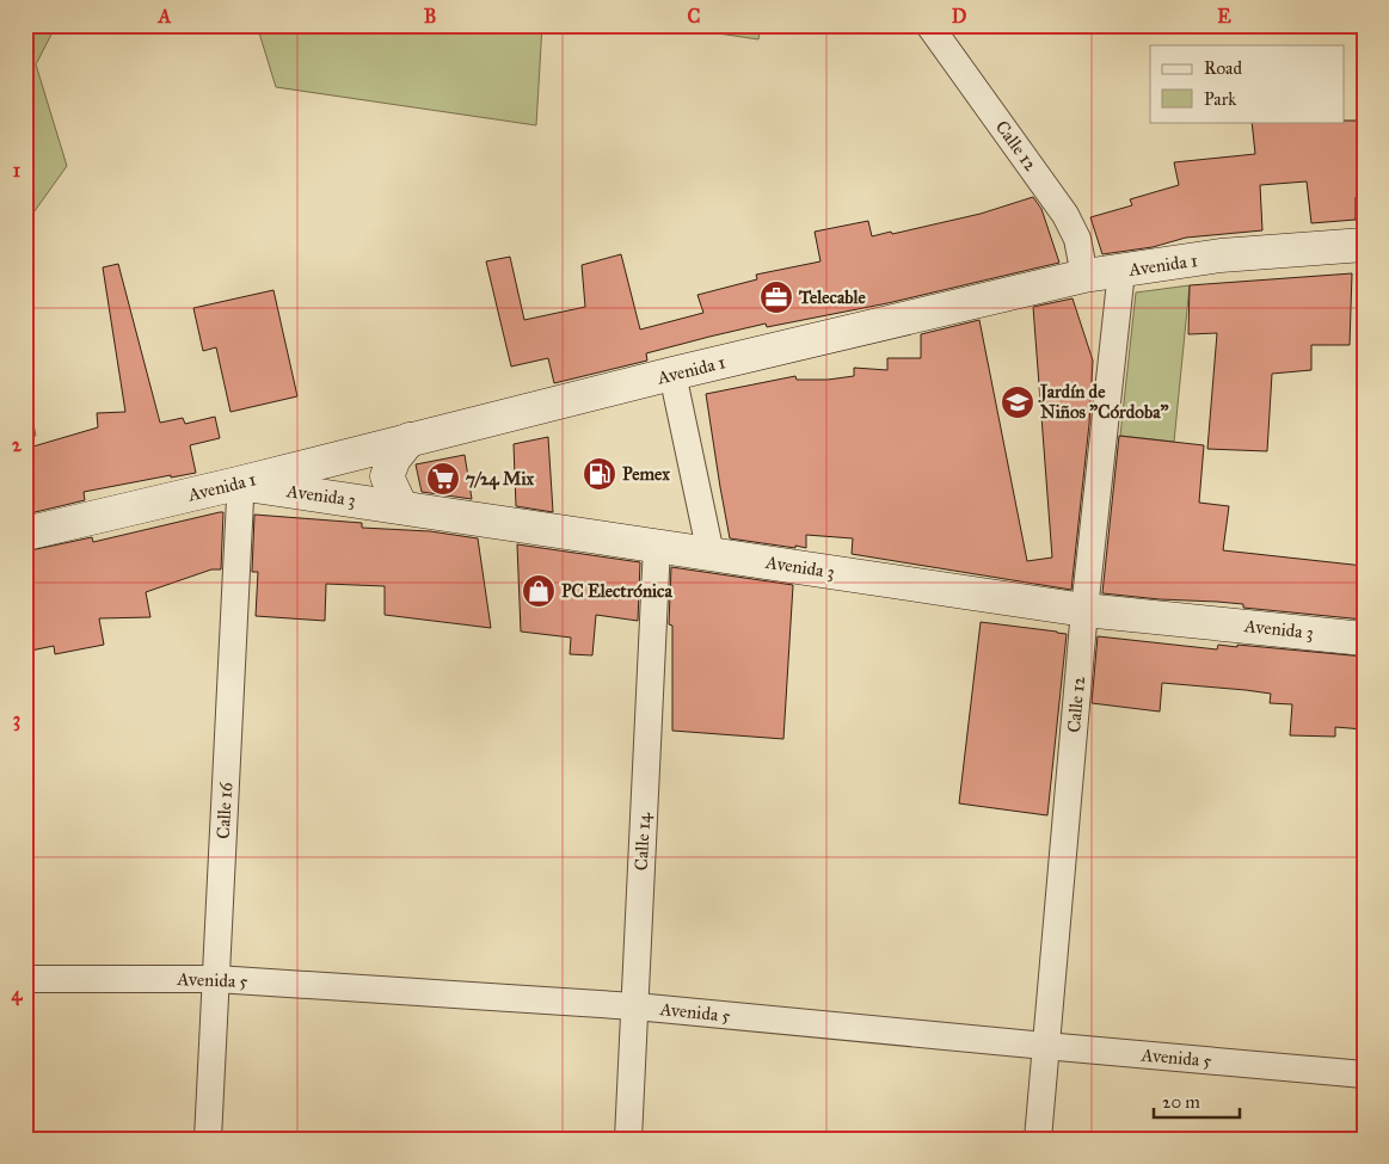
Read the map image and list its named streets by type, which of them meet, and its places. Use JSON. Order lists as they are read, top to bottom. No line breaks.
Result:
{"streets":{"main road":["Avenida 1","Avenida 3"],"street":["Calle 12","Calle 16","Calle 14","Avenida 5"]},"crossings":[["Calle 12","Avenida 1"],["Calle 12","Avenida 3"],["Calle 12","Avenida 5"],["Avenida 1","Avenida 3"],["Avenida 1","Calle 16"],["Avenida 3","Calle 16"],["Avenida 3","Calle 14"],["Calle 16","Avenida 5"],["Calle 14","Avenida 5"]],"places":{"office":["Telecable"],"school or university":["Jardín de Niños \"Córdoba\""],"fuel station":["Pemex"],"supermarket":["7/24 Mix"],"shop":["PC Electrónica"]},"legend":["Road","Park"],"scale_bar":"20 m","grid":{"columns":["A","B","C","D","E"],"rows":["1","2","3","4"]}}
